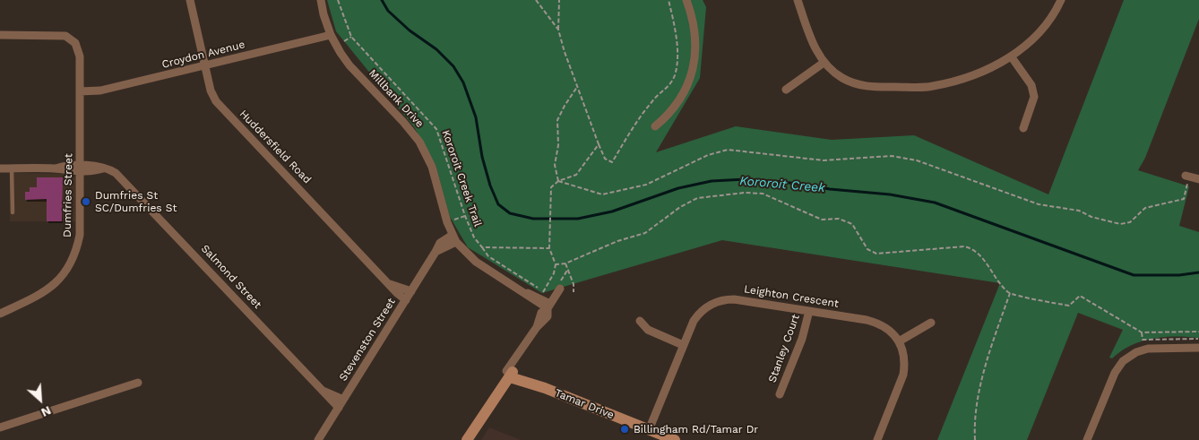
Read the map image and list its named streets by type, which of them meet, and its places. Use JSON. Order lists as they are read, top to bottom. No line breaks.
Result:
{"streets":{"street":["Croydon Avenue","Millbank Drive","Huddersfield Road","Dumfries Street","Salmond Street","Leighton Crescent","Stevenston Street","Stanley Court","Tamar Drive"],"path":["Kororoit Creek Trail"]},"crossings":[["Croydon Avenue","Millbank Drive"],["Croydon Avenue","Huddersfield Road"],["Croydon Avenue","Dumfries Street"],["Millbank Drive","Stevenston Street"],["Huddersfield Road","Stevenston Street"],["Dumfries Street","Salmond Street"],["Salmond Street","Stevenston Street"],["Leighton Crescent","Stanley Court"],["Leighton Crescent","Tamar Drive"]],"water":["Kororoit Creek"],"places":["Dumfries St SC/Dumfries St","Billingham Rd/Tamar Dr"],"north":"bottom right"}
